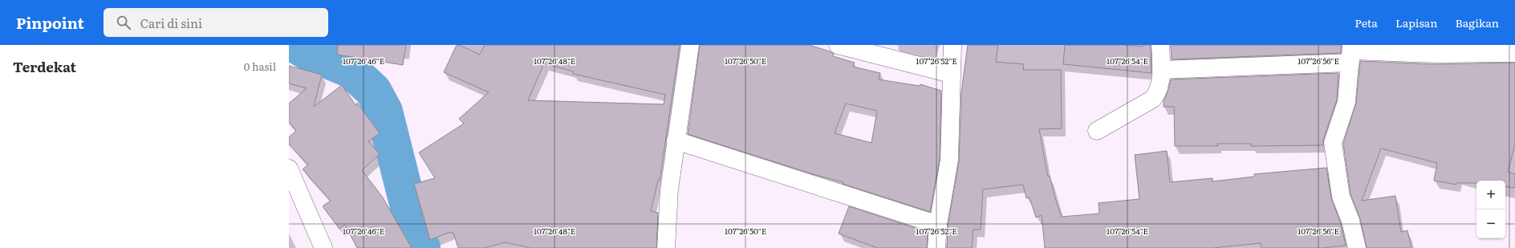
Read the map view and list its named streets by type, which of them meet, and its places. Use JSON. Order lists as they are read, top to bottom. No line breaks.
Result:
{"page":{"header":"Pinpoint","search":"Cari di sini","nav":["Peta","Lapisan","Bagikan"],"heading":["Terdekat","0 hasil"],"map_buttons":["+","−"]},"coordinates":["107°26'46\"E","107°26'48\"E","107°26'50\"E","107°26'52\"E","107°26'54\"E","107°26'56\"E"]}
